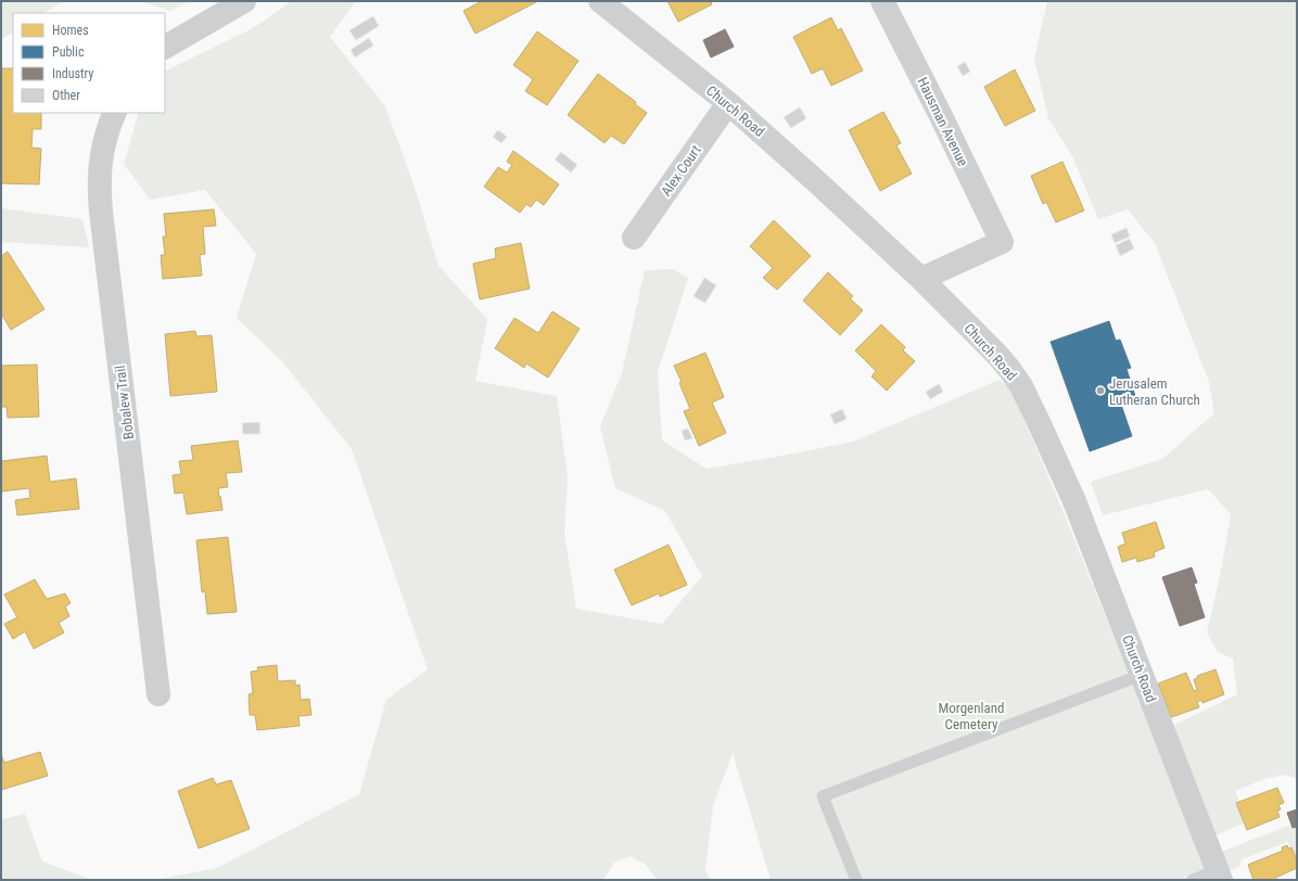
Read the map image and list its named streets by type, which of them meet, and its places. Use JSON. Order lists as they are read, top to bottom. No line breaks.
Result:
{"streets":{"street":["Church Road","Hausman Avenue","Alex Court","Bobalew Trail"]},"crossings":[["Church Road","Hausman Avenue"],["Church Road","Alex Court"]],"parks":["Morgenland Cemetery"],"places":["Jerusalem Lutheran Church"],"legend":["Homes","Public","Industry","Other"]}
